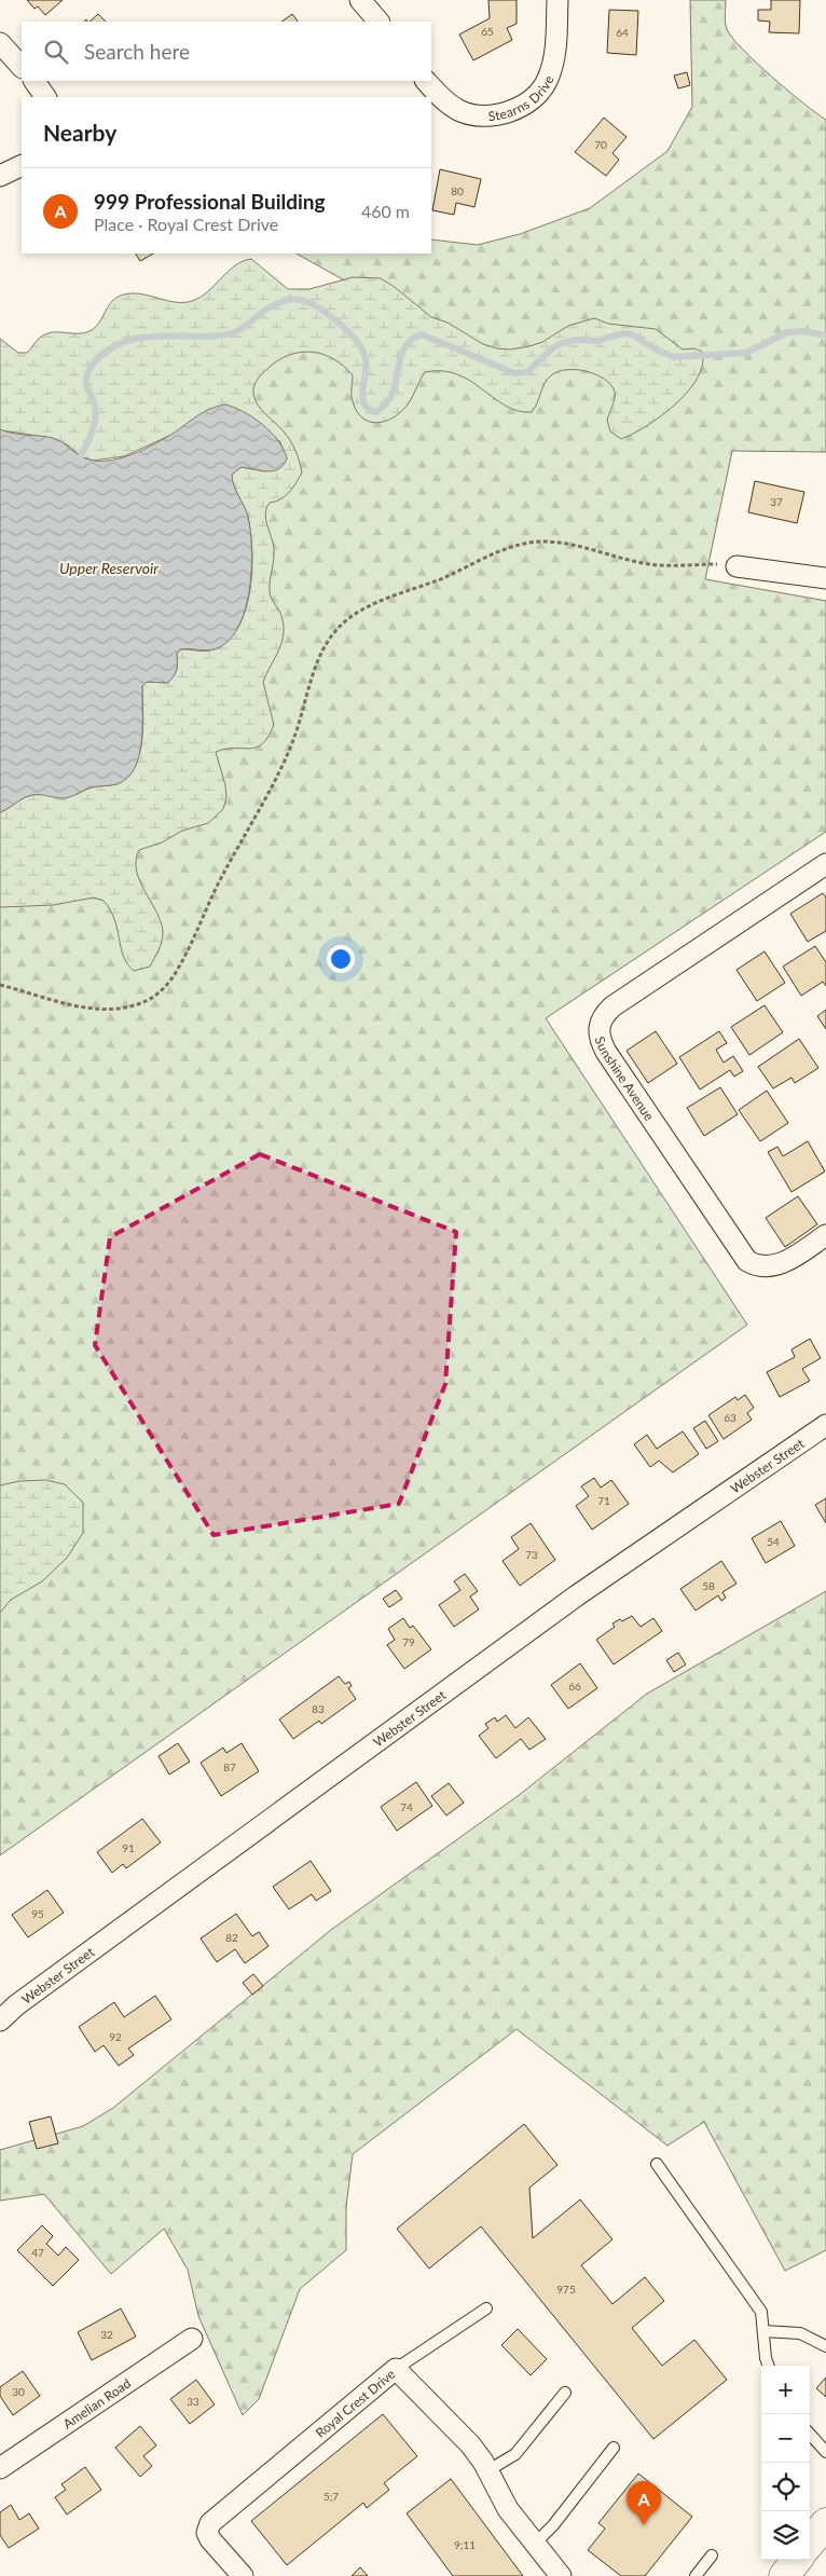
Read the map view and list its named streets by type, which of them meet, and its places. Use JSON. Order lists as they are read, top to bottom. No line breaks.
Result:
{"streets":{"street":["Stearns Drive","Sunshine Avenue","Webster Street","Amelian Road","Royal Crest Drive"]},"water":["Upper Reservoir"],"house_numbers":["65","64","70","80","37","63","71","54","73","58","79","66","83","87","74","91","95","82","92","47","975","32","30","33","5;7","9;11"],"page":{"search":"Search here","heading":"Nearby","list":[{"mark":"A","name":"999 Professional Building","note":"Place · Royal Crest Drive","value":"460 m"}],"map_buttons":["+","−"],"pins":"A"}}
